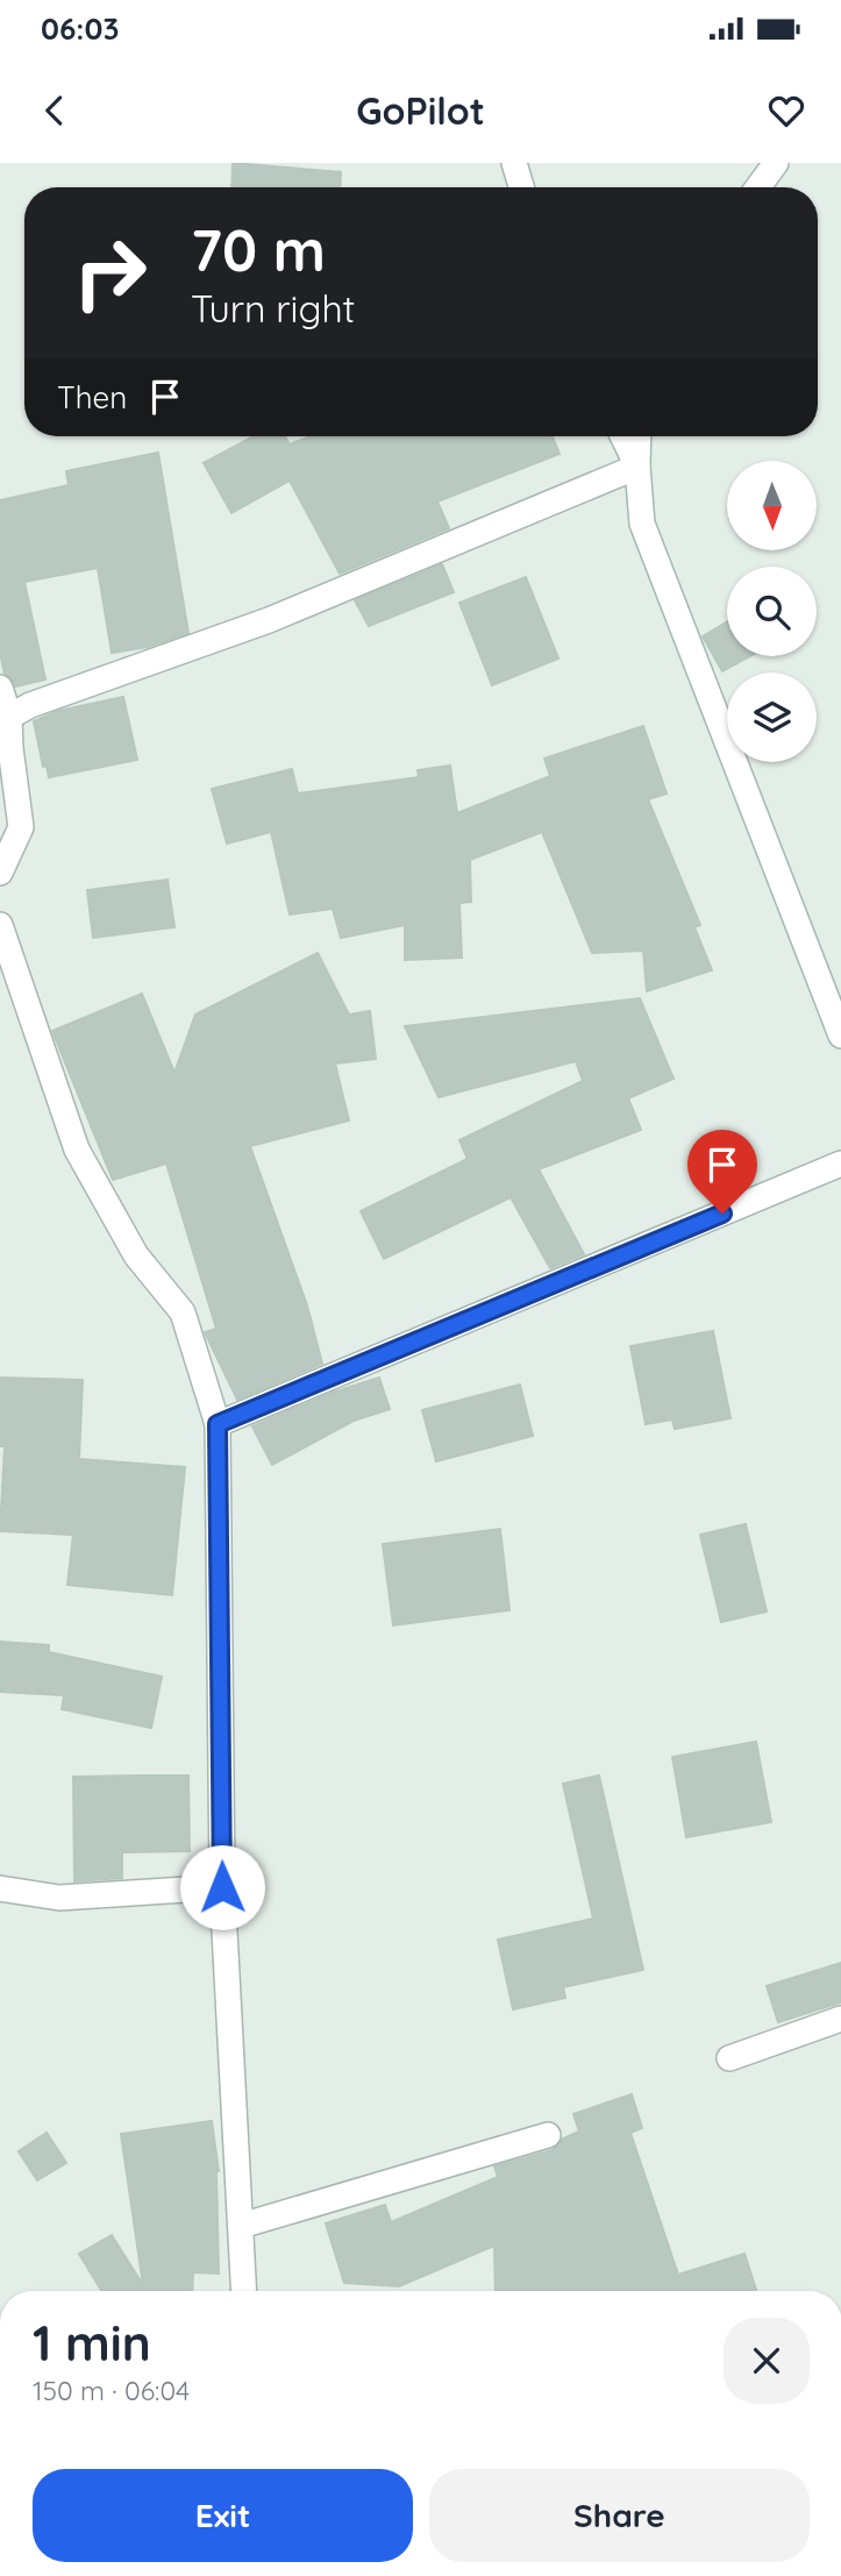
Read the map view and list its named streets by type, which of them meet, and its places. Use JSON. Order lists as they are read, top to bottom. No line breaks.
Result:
{"north":"bottom","page":{"status":"06:03","header":"GoPilot","turn":["70 m","Turn right"],"then":"Then","heading":["1 min","150 m · 06:04"],"buttons":["Exit","Share"]}}
